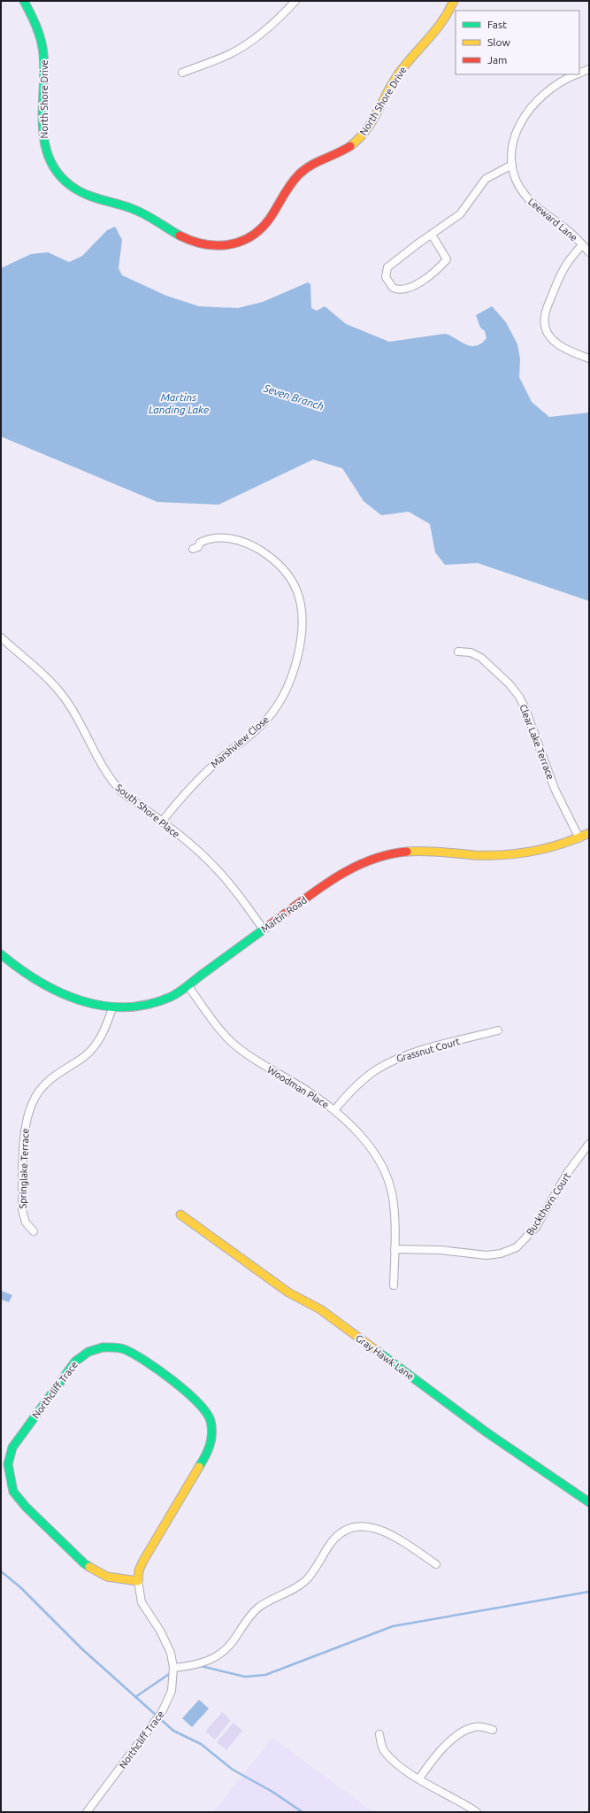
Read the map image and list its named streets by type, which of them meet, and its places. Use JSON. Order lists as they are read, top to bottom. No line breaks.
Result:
{"streets":{"street":["North Shore Drive","Leeward Lane","Marshview Close","Clear Lake Terrace","South Shore Place","Martin Road","Grassnut Court","Woodman Place","Springlake Terrace","Buckthorn Court","Gray Hawk Lane","Northcliff Trace"]},"crossings":[["Marshview Close","South Shore Place"],["Clear Lake Terrace","Martin Road"],["South Shore Place","Martin Road"],["Martin Road","Woodman Place"],["Martin Road","Springlake Terrace"],["Grassnut Court","Woodman Place"],["Woodman Place","Buckthorn Court"]],"water":["Martins Landing Lake","Seven Branch"],"legend":["Fast","Slow","Jam"]}
